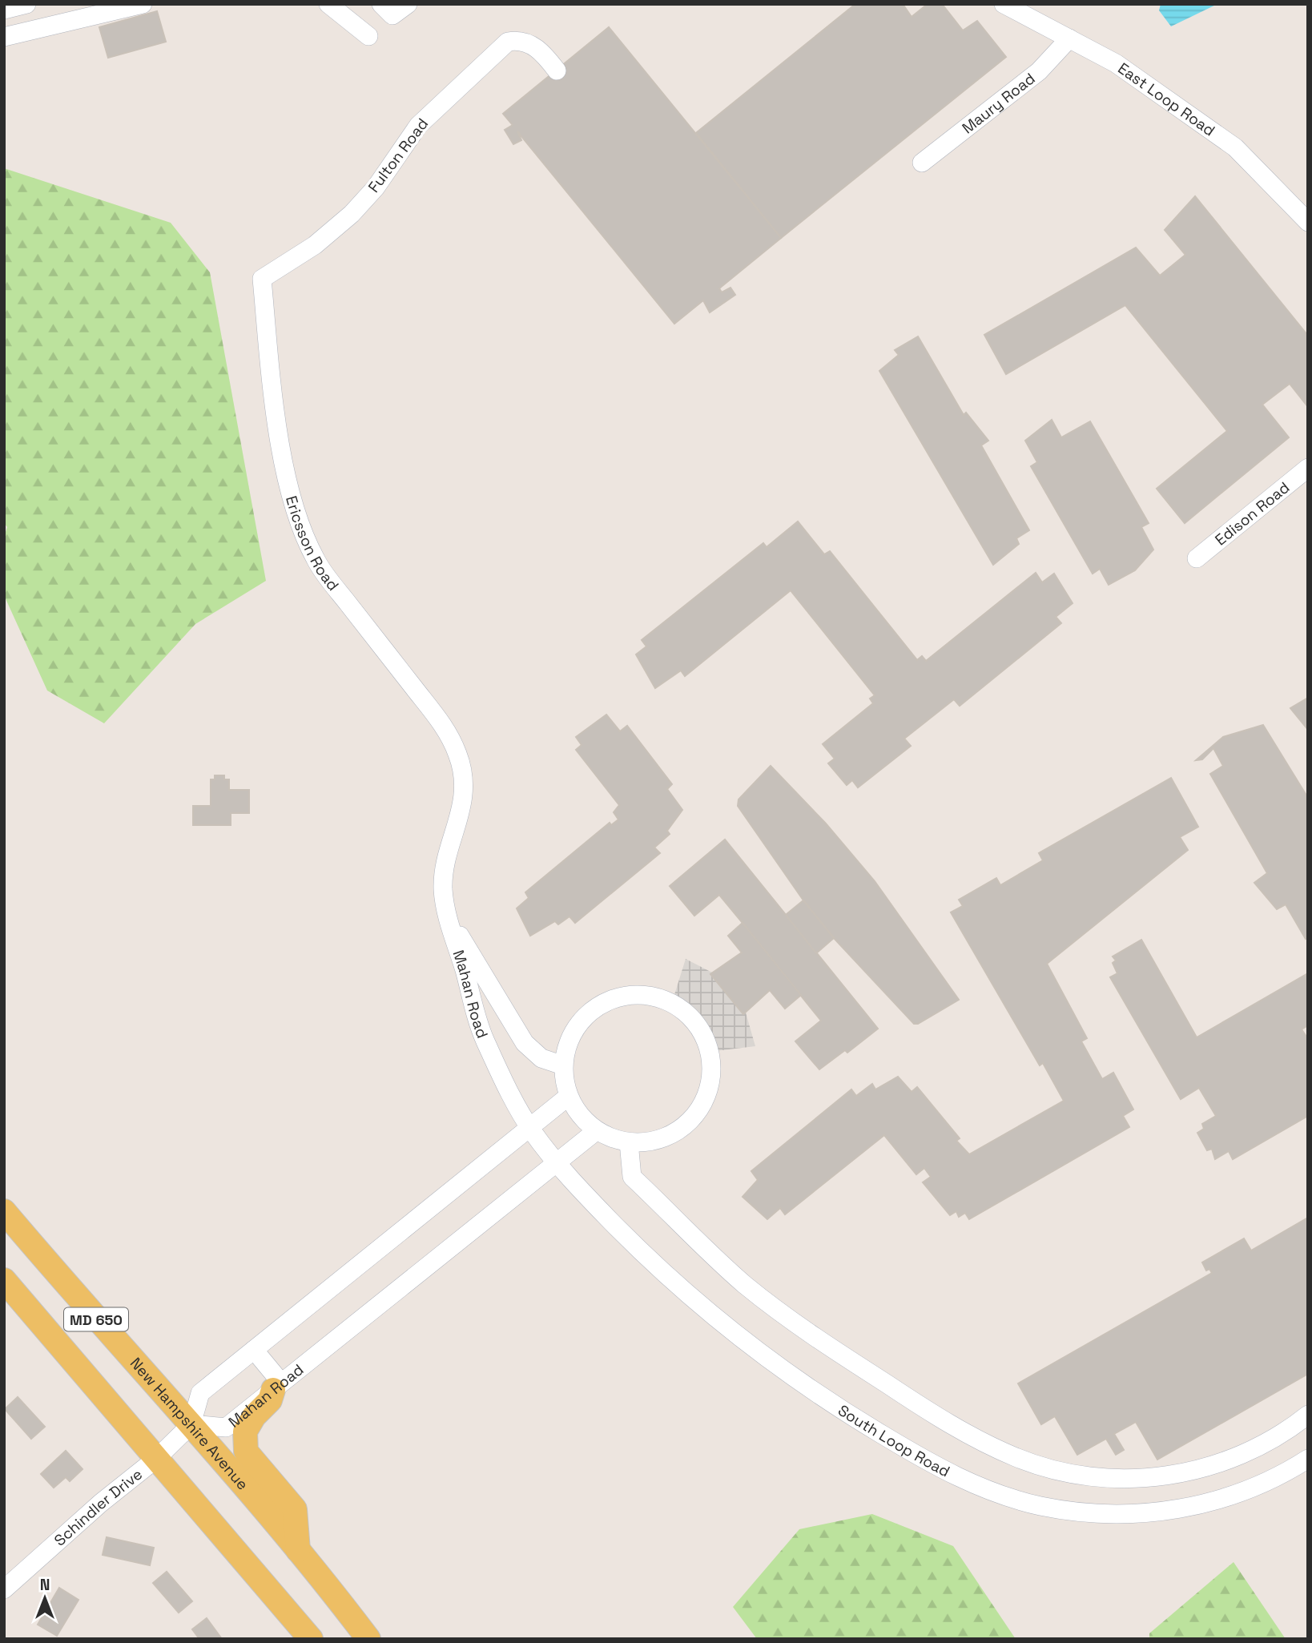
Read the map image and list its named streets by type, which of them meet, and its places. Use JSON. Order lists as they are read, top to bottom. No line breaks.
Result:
{"streets":{"main road":["MD 650","New Hampshire Avenue"],"street":["East Loop Road","Maury Road","Fulton Road","Edison Road","Ericsson Road","Mahan Road","South Loop Road","Schindler Drive"]},"crossings":[["East Loop Road","Maury Road"],["Fulton Road","Ericsson Road"],["Ericsson Road","Mahan Road"],["Mahan Road","New Hampshire Avenue"],["Mahan Road","South Loop Road"],["Mahan Road","Schindler Drive"],["MD 650","Schindler Drive"],["New Hampshire Avenue","Schindler Drive"]],"north":"top"}
